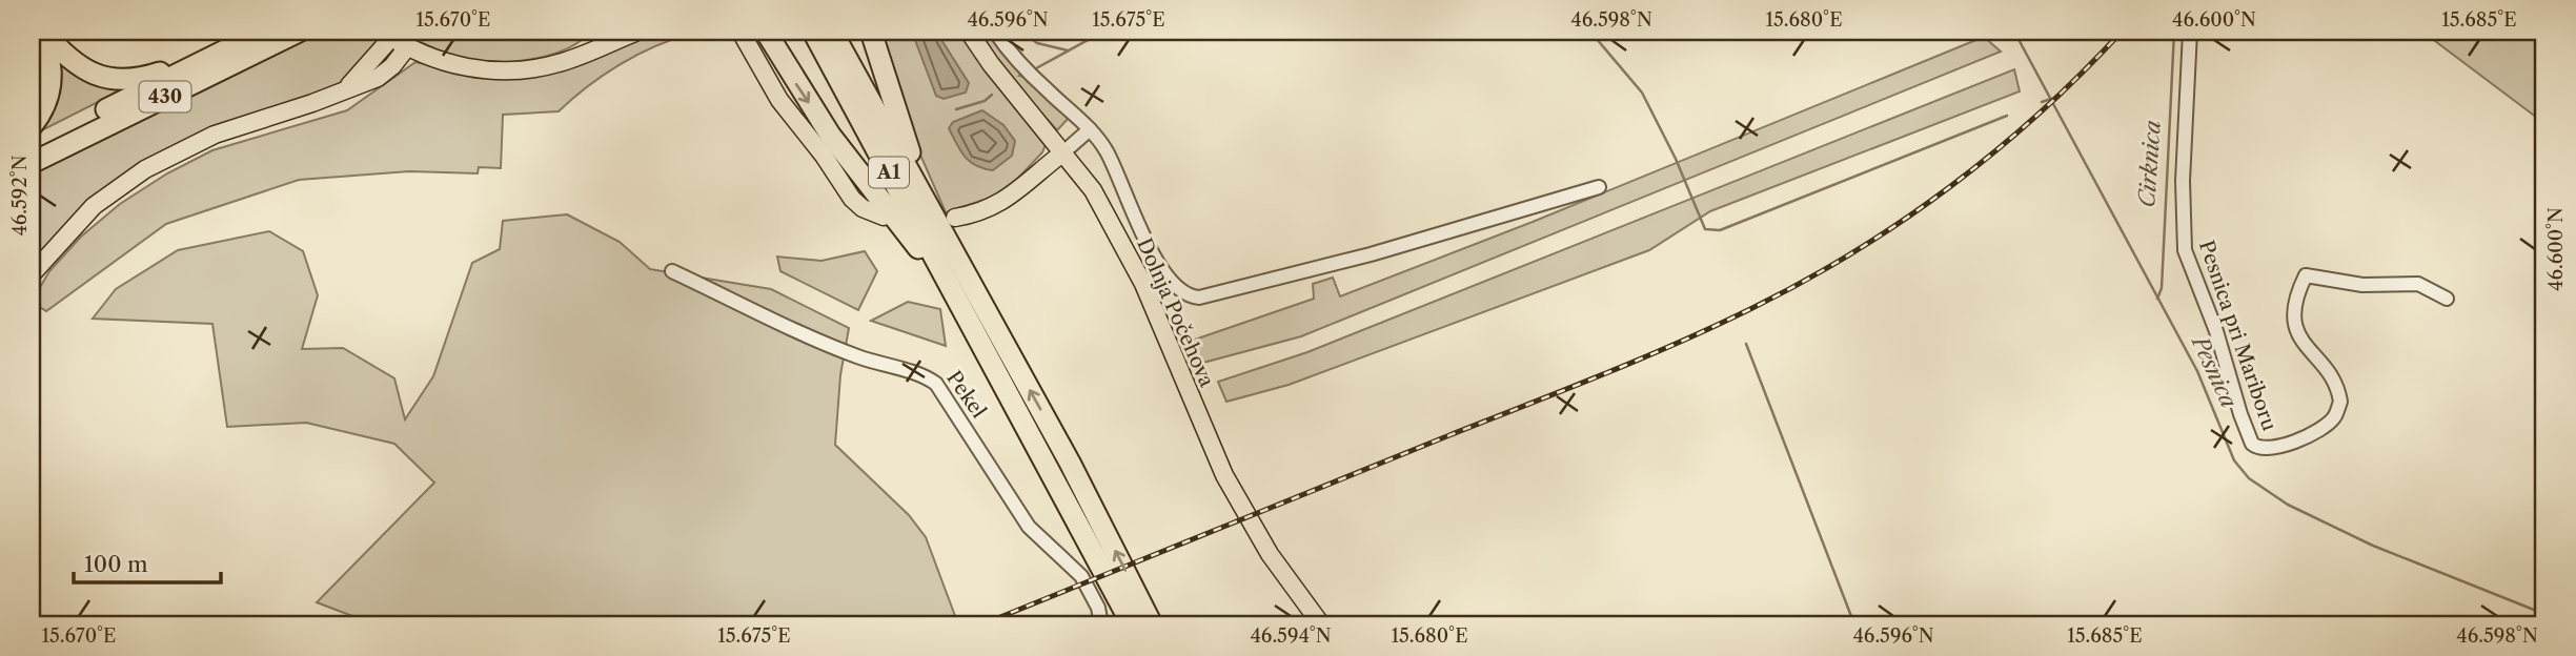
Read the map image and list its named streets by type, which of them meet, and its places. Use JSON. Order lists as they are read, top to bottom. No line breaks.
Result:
{"streets":{"highway":["430","A1"],"main road":["Dolnja Počehova"],"street":["Pesnica pri Mariboru","Pekel"]},"water":["Cirknica","Pesnica"],"scale_bar":"100 m","coordinates":["15.670°E","46.596°N","15.675°E","46.598°N","15.680°E","46.600°N","15.685°E","46.592°N","46.594°N"]}
